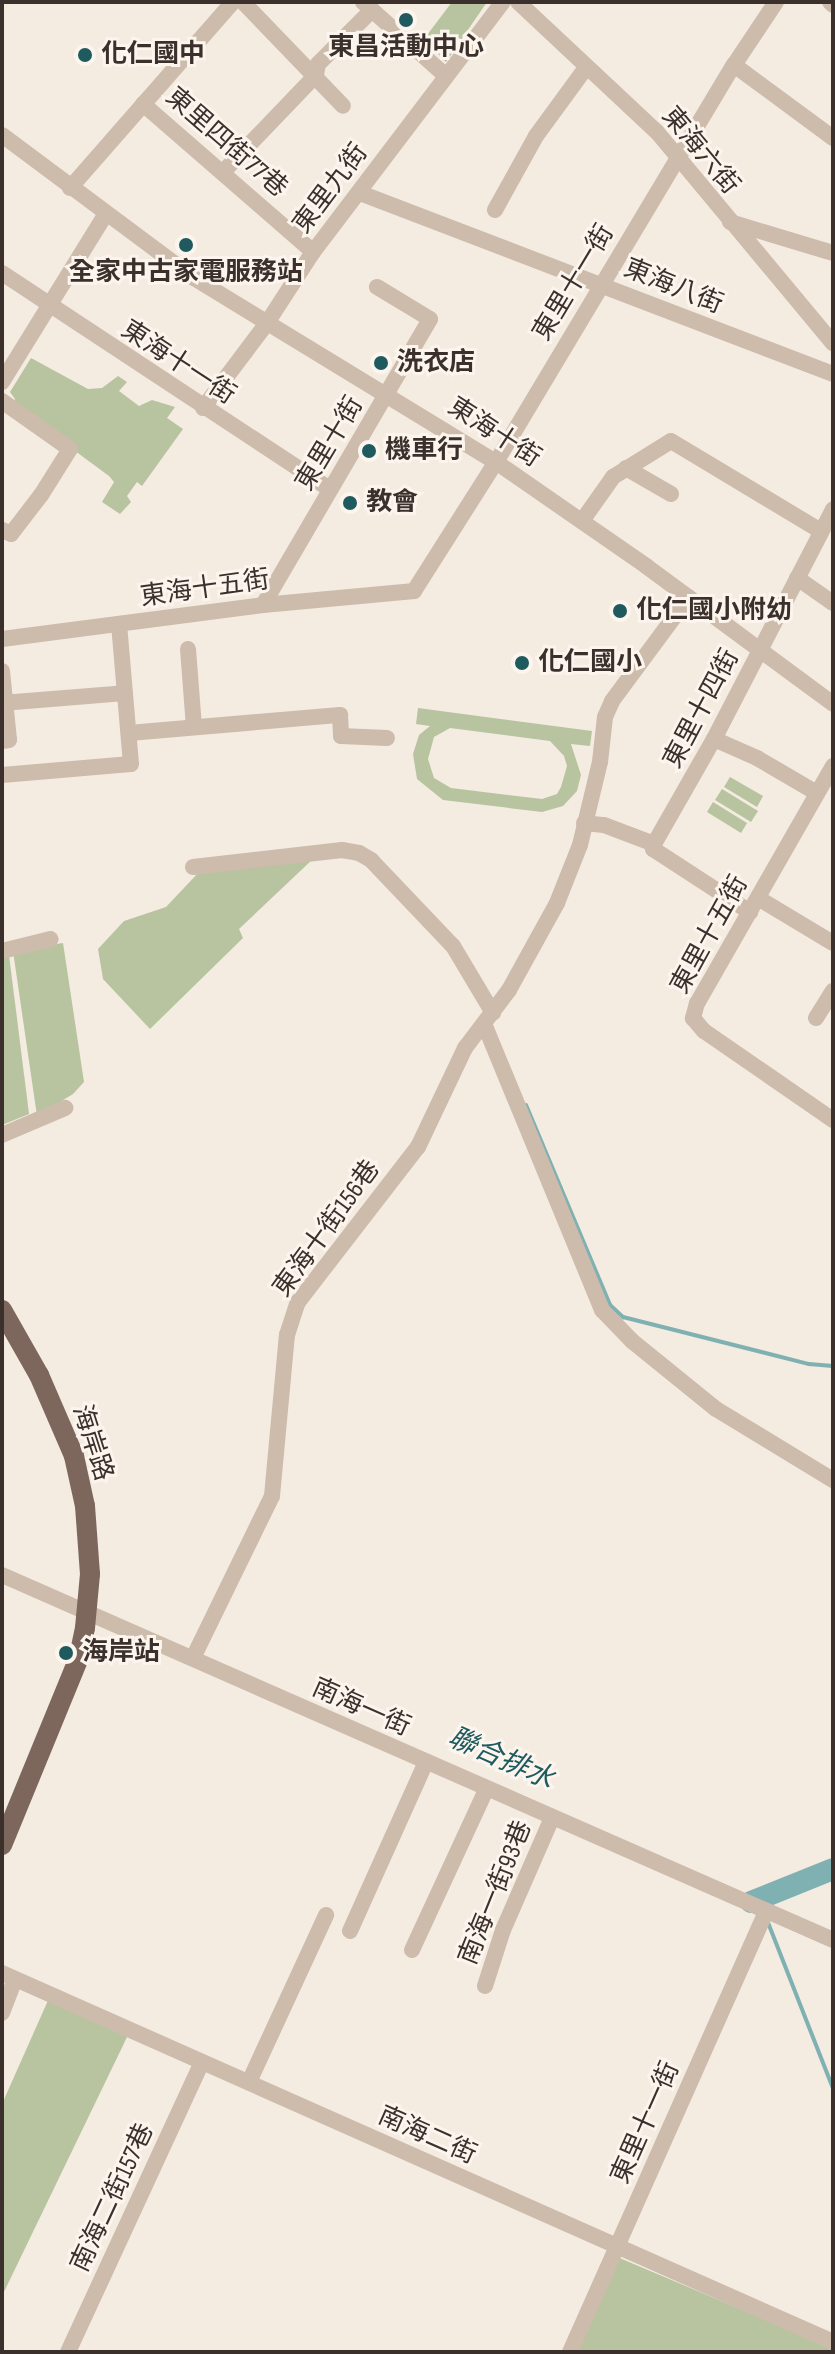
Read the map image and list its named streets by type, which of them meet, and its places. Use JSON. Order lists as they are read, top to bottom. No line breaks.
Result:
{"streets":{"main road":["海岸路"],"street":["東里四街77巷","東海六街","東里九街","東里十一街","東海八街","東海十一街","東海十街","東里十街","東海十五街","東里十四街","東里十五街","東海十街156巷","南海一街","南海一街93巷","南海二街","南海二街157巷"]},"crossings":[["東里四街77巷","東里九街"],["東海六街","東里十一街"],["東里九街","東海八街"],["東里九街","東海十一街"],["東里九街","東海十街"],["東里十一街","東海八街"],["東里十一街","東海十街"],["東里十一街","東海十五街"],["東里十一街","南海一街"],["東里十一街","南海二街"],["東海十一街","東里十街"],["東海十街","東里十街"],["東海十街","東里十四街"],["東海十街","東海十街156巷"],["東里十街","東海十五街"],["東海十街156巷","南海一街"],["海岸路","南海一街"],["南海一街","南海一街93巷"],["南海二街","南海二街157巷"]],"water":["聯合排水"],"places":["東昌活動中心","化仁國中","全家中古家電服務站","洗衣店","機車行","教會","化仁國小附幼","化仁國小","海岸站"]}
